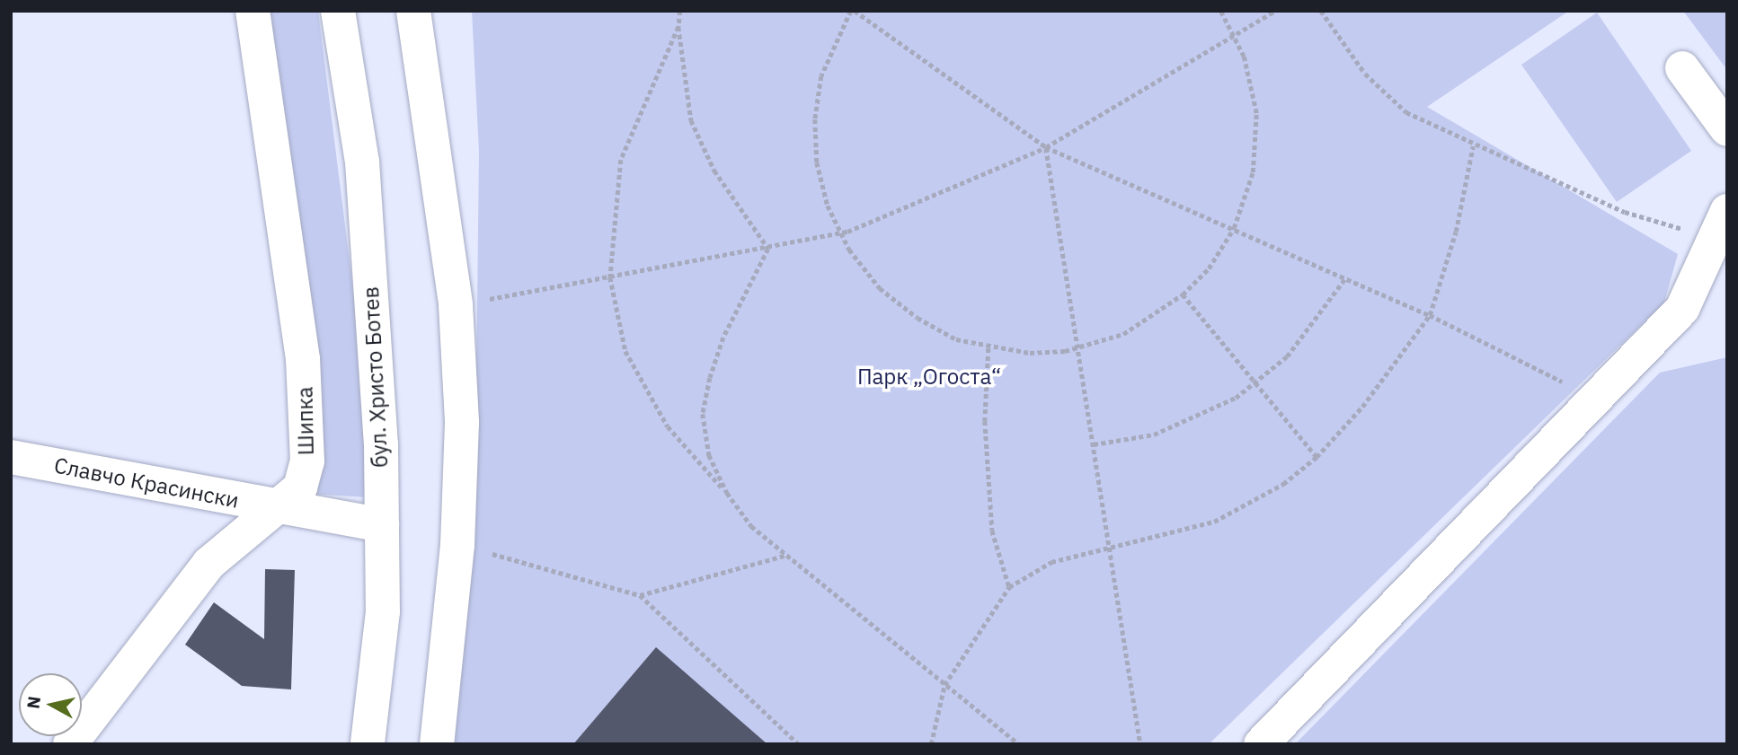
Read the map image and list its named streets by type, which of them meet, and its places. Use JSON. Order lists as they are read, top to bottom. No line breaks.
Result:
{"streets":{"street":["бул. Христо Ботев","Шипка","Славчо Красински"]},"crossings":[["бул. Христо Ботев","Славчо Красински"],["Шипка","Славчо Красински"]],"parks":["Парк „Огоста“"],"north":"left"}
